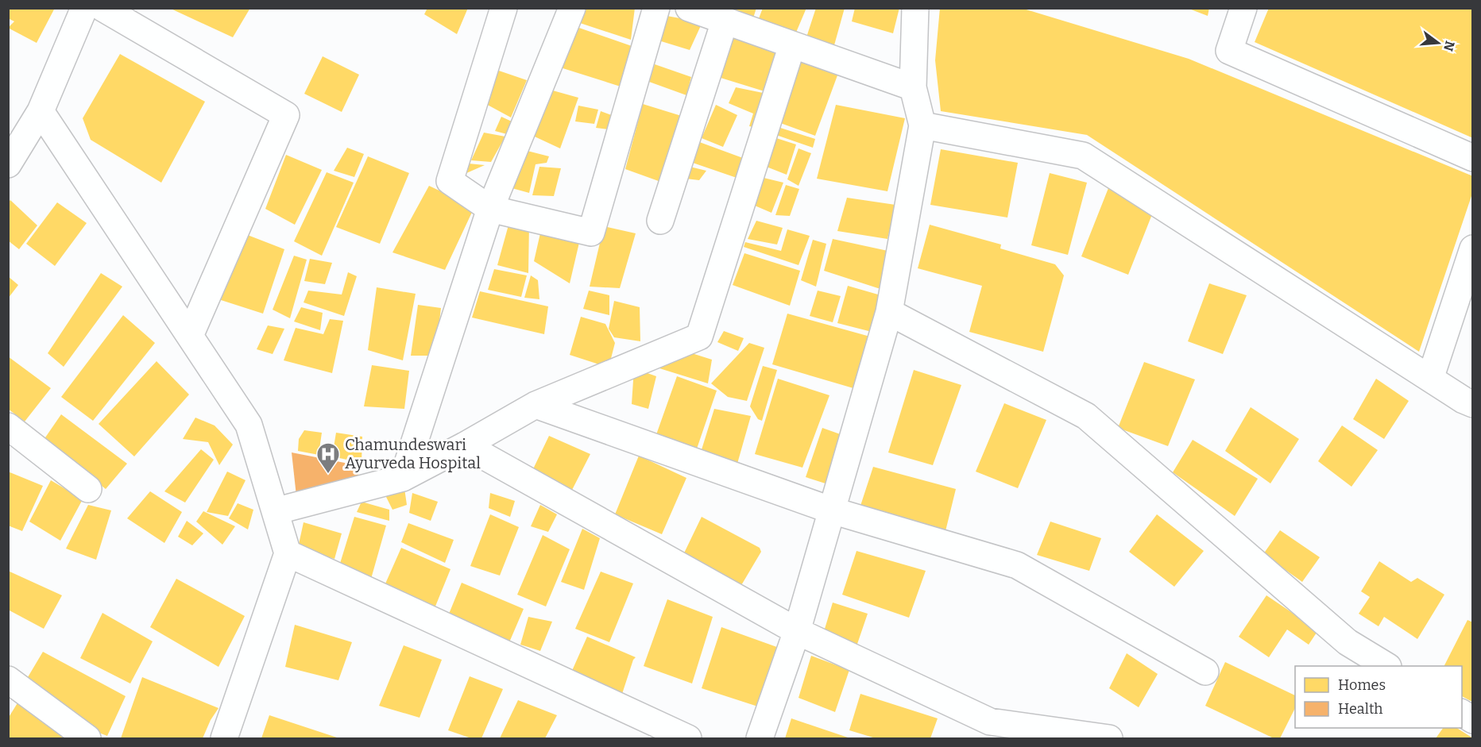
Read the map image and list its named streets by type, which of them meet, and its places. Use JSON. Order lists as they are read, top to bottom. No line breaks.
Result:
{"places":{"hospital":["Chamundeswari Ayurveda Hospital"]},"legend":["Homes","Health"],"north":"right"}
